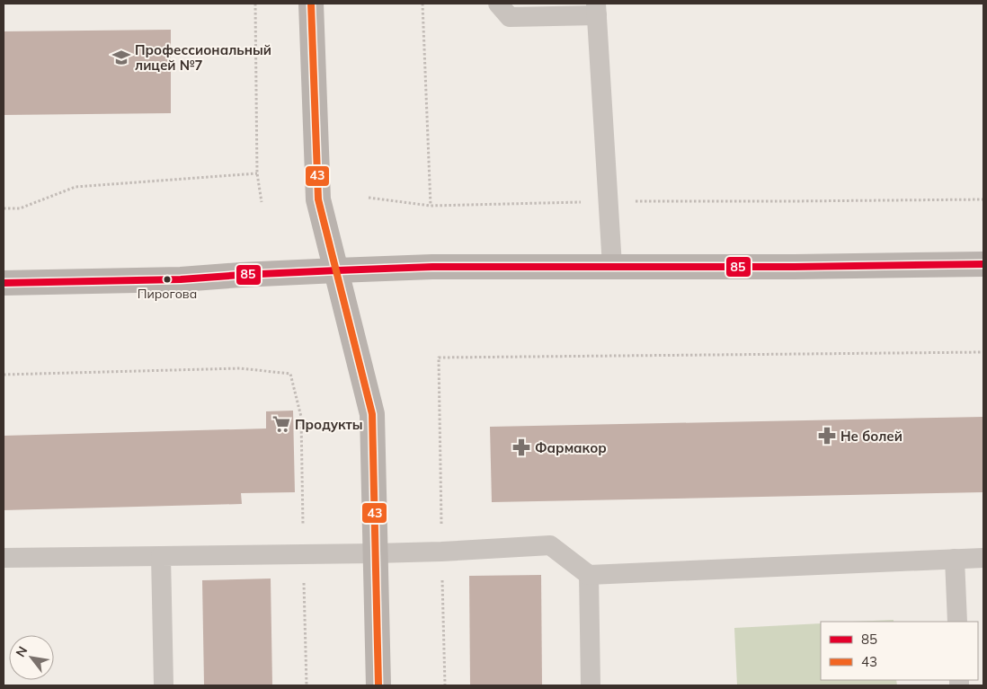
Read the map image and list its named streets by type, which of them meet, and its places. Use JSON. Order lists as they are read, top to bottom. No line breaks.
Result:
{"places":{"school or university":["Профессиональный лицей №7"],"other":["Пирогова"],"supermarket":["Продукты"],"pharmacy":["Не болей","Фармакор"]},"lines":["transit line 43","transit line 85"],"legend":["85","43"],"north":"top left"}
